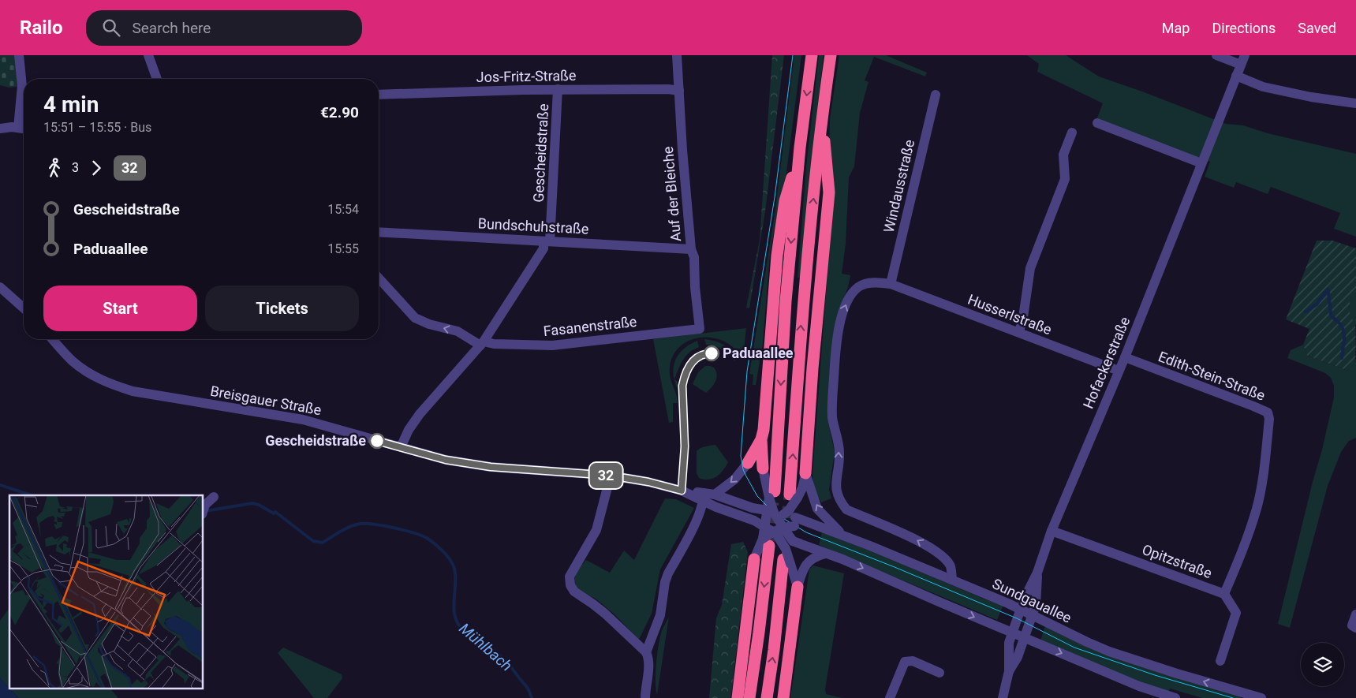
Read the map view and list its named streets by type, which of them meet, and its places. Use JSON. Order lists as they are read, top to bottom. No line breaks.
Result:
{"streets":{"street":["Jos-Fritz-Straße","Gescheidstraße","Windausstraße","Auf der Bleiche","Bundschuhstraße","Husserlstraße","Fasanenstraße","Hofackerstraße","Edith-Stein-Straße","Breisgauer Straße","Opitzstraße","Sundgauallee"]},"crossings":[["Jos-Fritz-Straße","Gescheidstraße"],["Jos-Fritz-Straße","Auf der Bleiche"],["Gescheidstraße","Bundschuhstraße"],["Gescheidstraße","Fasanenstraße"],["Gescheidstraße","Breisgauer Straße"],["Windausstraße","Husserlstraße"],["Auf der Bleiche","Bundschuhstraße"],["Auf der Bleiche","Fasanenstraße"],["Husserlstraße","Hofackerstraße"],["Husserlstraße","Sundgauallee"],["Hofackerstraße","Edith-Stein-Straße"],["Hofackerstraße","Opitzstraße"],["Hofackerstraße","Sundgauallee"],["Edith-Stein-Straße","Opitzstraße"],["Breisgauer Straße","Sundgauallee"]],"one_way":["Fasanenstraße"],"water":["Mühlbach"],"places":["Paduaallee","Gescheidstraße"],"lines":["bus line 32"],"page":{"header":"Railo","search":"Search here","nav":["Map","Directions","Saved"],"on_map":"32","heading":["4 min","15:51 – 15:55 · Bus","€2.90"],"legs":["3","32"],"list":[{"name":"Gescheidstraße","value":"15:54"},{"name":"Paduaallee","value":"15:55"}],"buttons":["Start","Tickets"]}}
